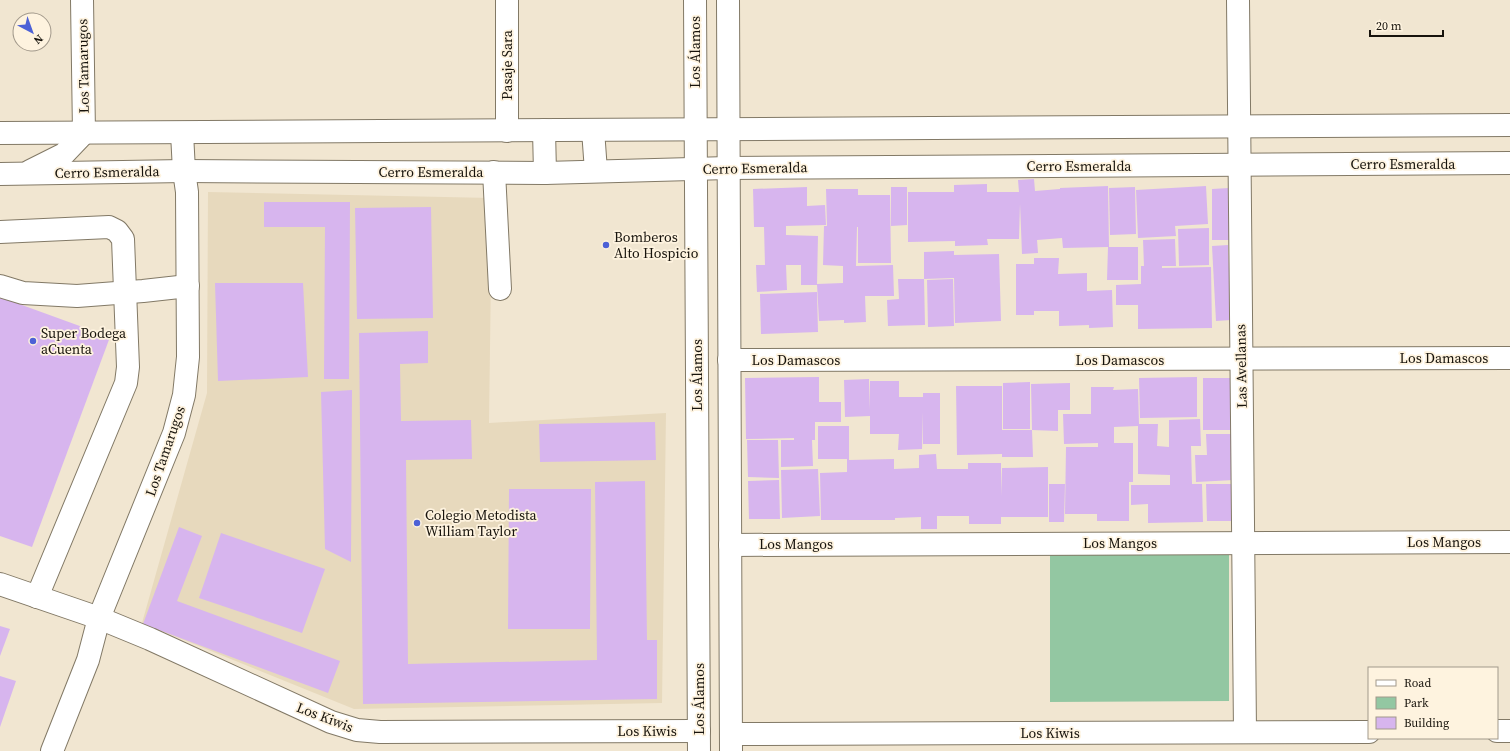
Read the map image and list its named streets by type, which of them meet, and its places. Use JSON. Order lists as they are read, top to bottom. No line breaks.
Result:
{"streets":{"street":["Los Álamos","Pasaje Sara","Los Tamarugos","Cerro Esmeralda","Los Damascos","Las Avellanas","Los Mangos","Los Kiwis"]},"crossings":[["Los Álamos","Cerro Esmeralda"],["Los Álamos","Los Kiwis"],["Los Tamarugos","Cerro Esmeralda"],["Los Tamarugos","Los Kiwis"],["Cerro Esmeralda","Las Avellanas"],["Los Damascos","Las Avellanas"],["Las Avellanas","Los Mangos"],["Las Avellanas","Los Kiwis"]],"places":["Bomberos Alto Hospicio","Super Bodega aCuenta","Colegio Metodista William Taylor"],"legend":["Road","Park","Building"],"scale_bar":"20 m","north":"bottom right"}
